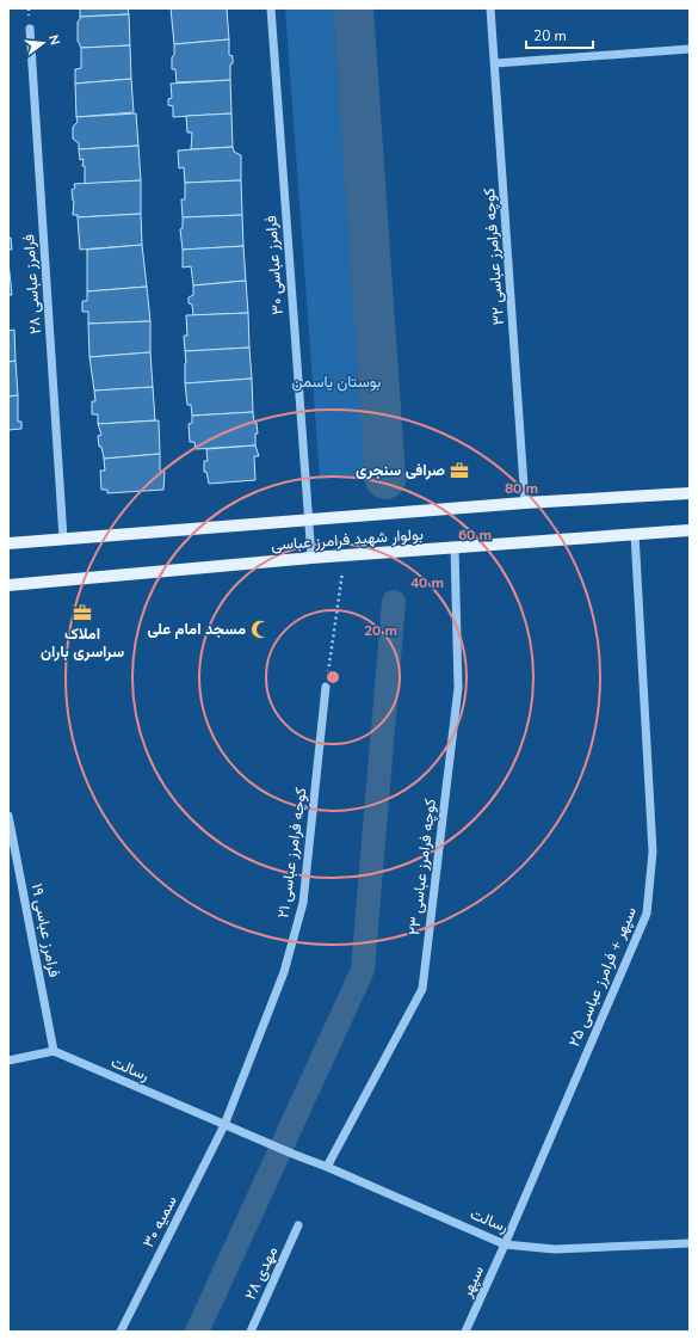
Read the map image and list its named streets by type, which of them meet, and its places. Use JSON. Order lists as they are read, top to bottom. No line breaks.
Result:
{"streets":{"main road":["بولوار شهید فرامرز عباسی"],"street":["کوچه فرامرز عباسی ۳۲","فرامرز عباسی ۳۰","فرامرز عباسی ۲۸","کوچه فرامرز عباسی ۲۱","کوچه فرامرز عباسی ۲۳","فرامرز عباسی ۱۹","سپهر + فرامرز عباسی ۲۵","رسالت","سمیه ۳۰","مهدی ۲۸","سپهر"]},"crossings":[["کوچه فرامرز عباسی ۳۲","بولوار شهید فرامرز عباسی"],["فرامرز عباسی ۳۰","بولوار شهید فرامرز عباسی"],["فرامرز عباسی ۲۸","بولوار شهید فرامرز عباسی"],["بولوار شهید فرامرز عباسی","کوچه فرامرز عباسی ۲۳"],["بولوار شهید فرامرز عباسی","سپهر + فرامرز عباسی ۲۵"],["کوچه فرامرز عباسی ۲۱","رسالت"],["کوچه فرامرز عباسی ۲۱","سمیه ۳۰"],["کوچه فرامرز عباسی ۲۳","رسالت"],["فرامرز عباسی ۱۹","رسالت"],["سپهر + فرامرز عباسی ۲۵","رسالت"],["سپهر + فرامرز عباسی ۲۵","سپهر"],["رسالت","سمیه ۳۰"],["رسالت","سپهر"]],"parks":["بوستان یاسمن"],"places":{"office":["صرافی سنجری","املاک سراسری باران"],"mosque":["مسجد امام علی"]},"scale_bar":"20 m","north":"right","rings":["80 m","60 m","40 m","20 m"]}
